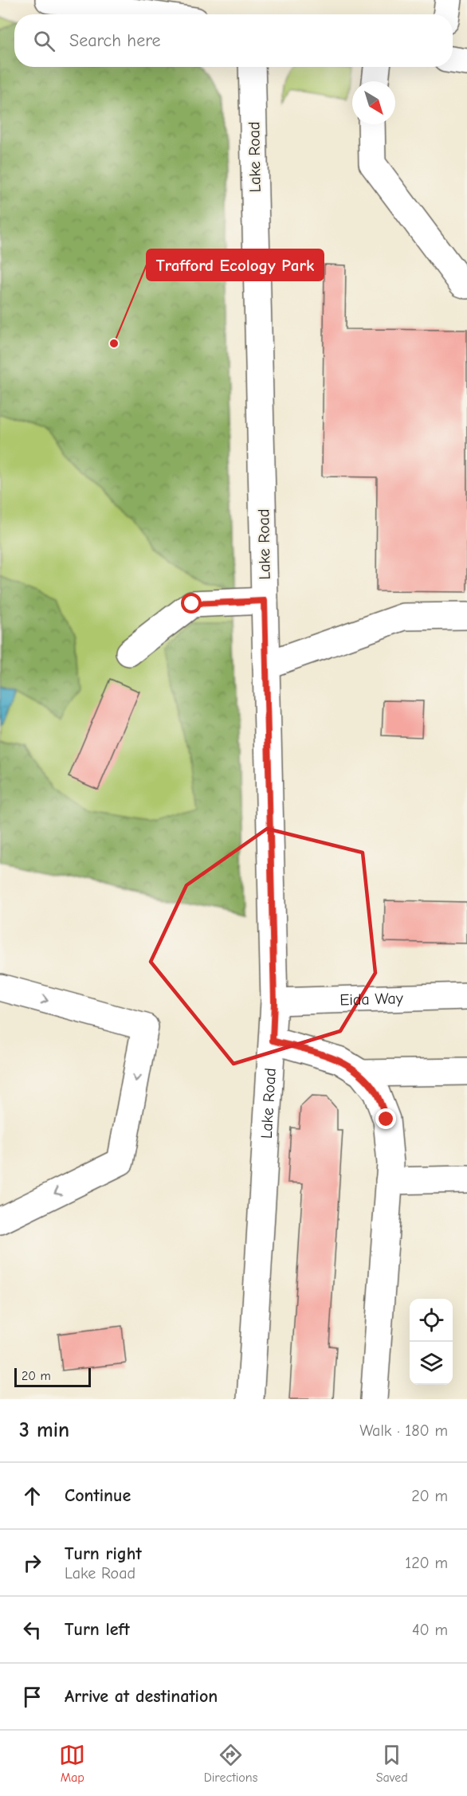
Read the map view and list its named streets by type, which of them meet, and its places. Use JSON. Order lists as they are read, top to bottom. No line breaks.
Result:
{"streets":{"street":["Lake Road","Eida Way"]},"crossings":[["Lake Road","Eida Way"]],"places":["Trafford Ecology Park"],"scale_bar":"20 m","north":"bottom right","page":{"search":"Search here","scale":"20 m","heading":["3 min","Walk · 180 m"],"list":[["Continue","20 m"],["Turn right","Lake Road","120 m"],["Turn left","40 m"],"Arrive at destination"],"nav":["Map","Directions","Saved"]}}
